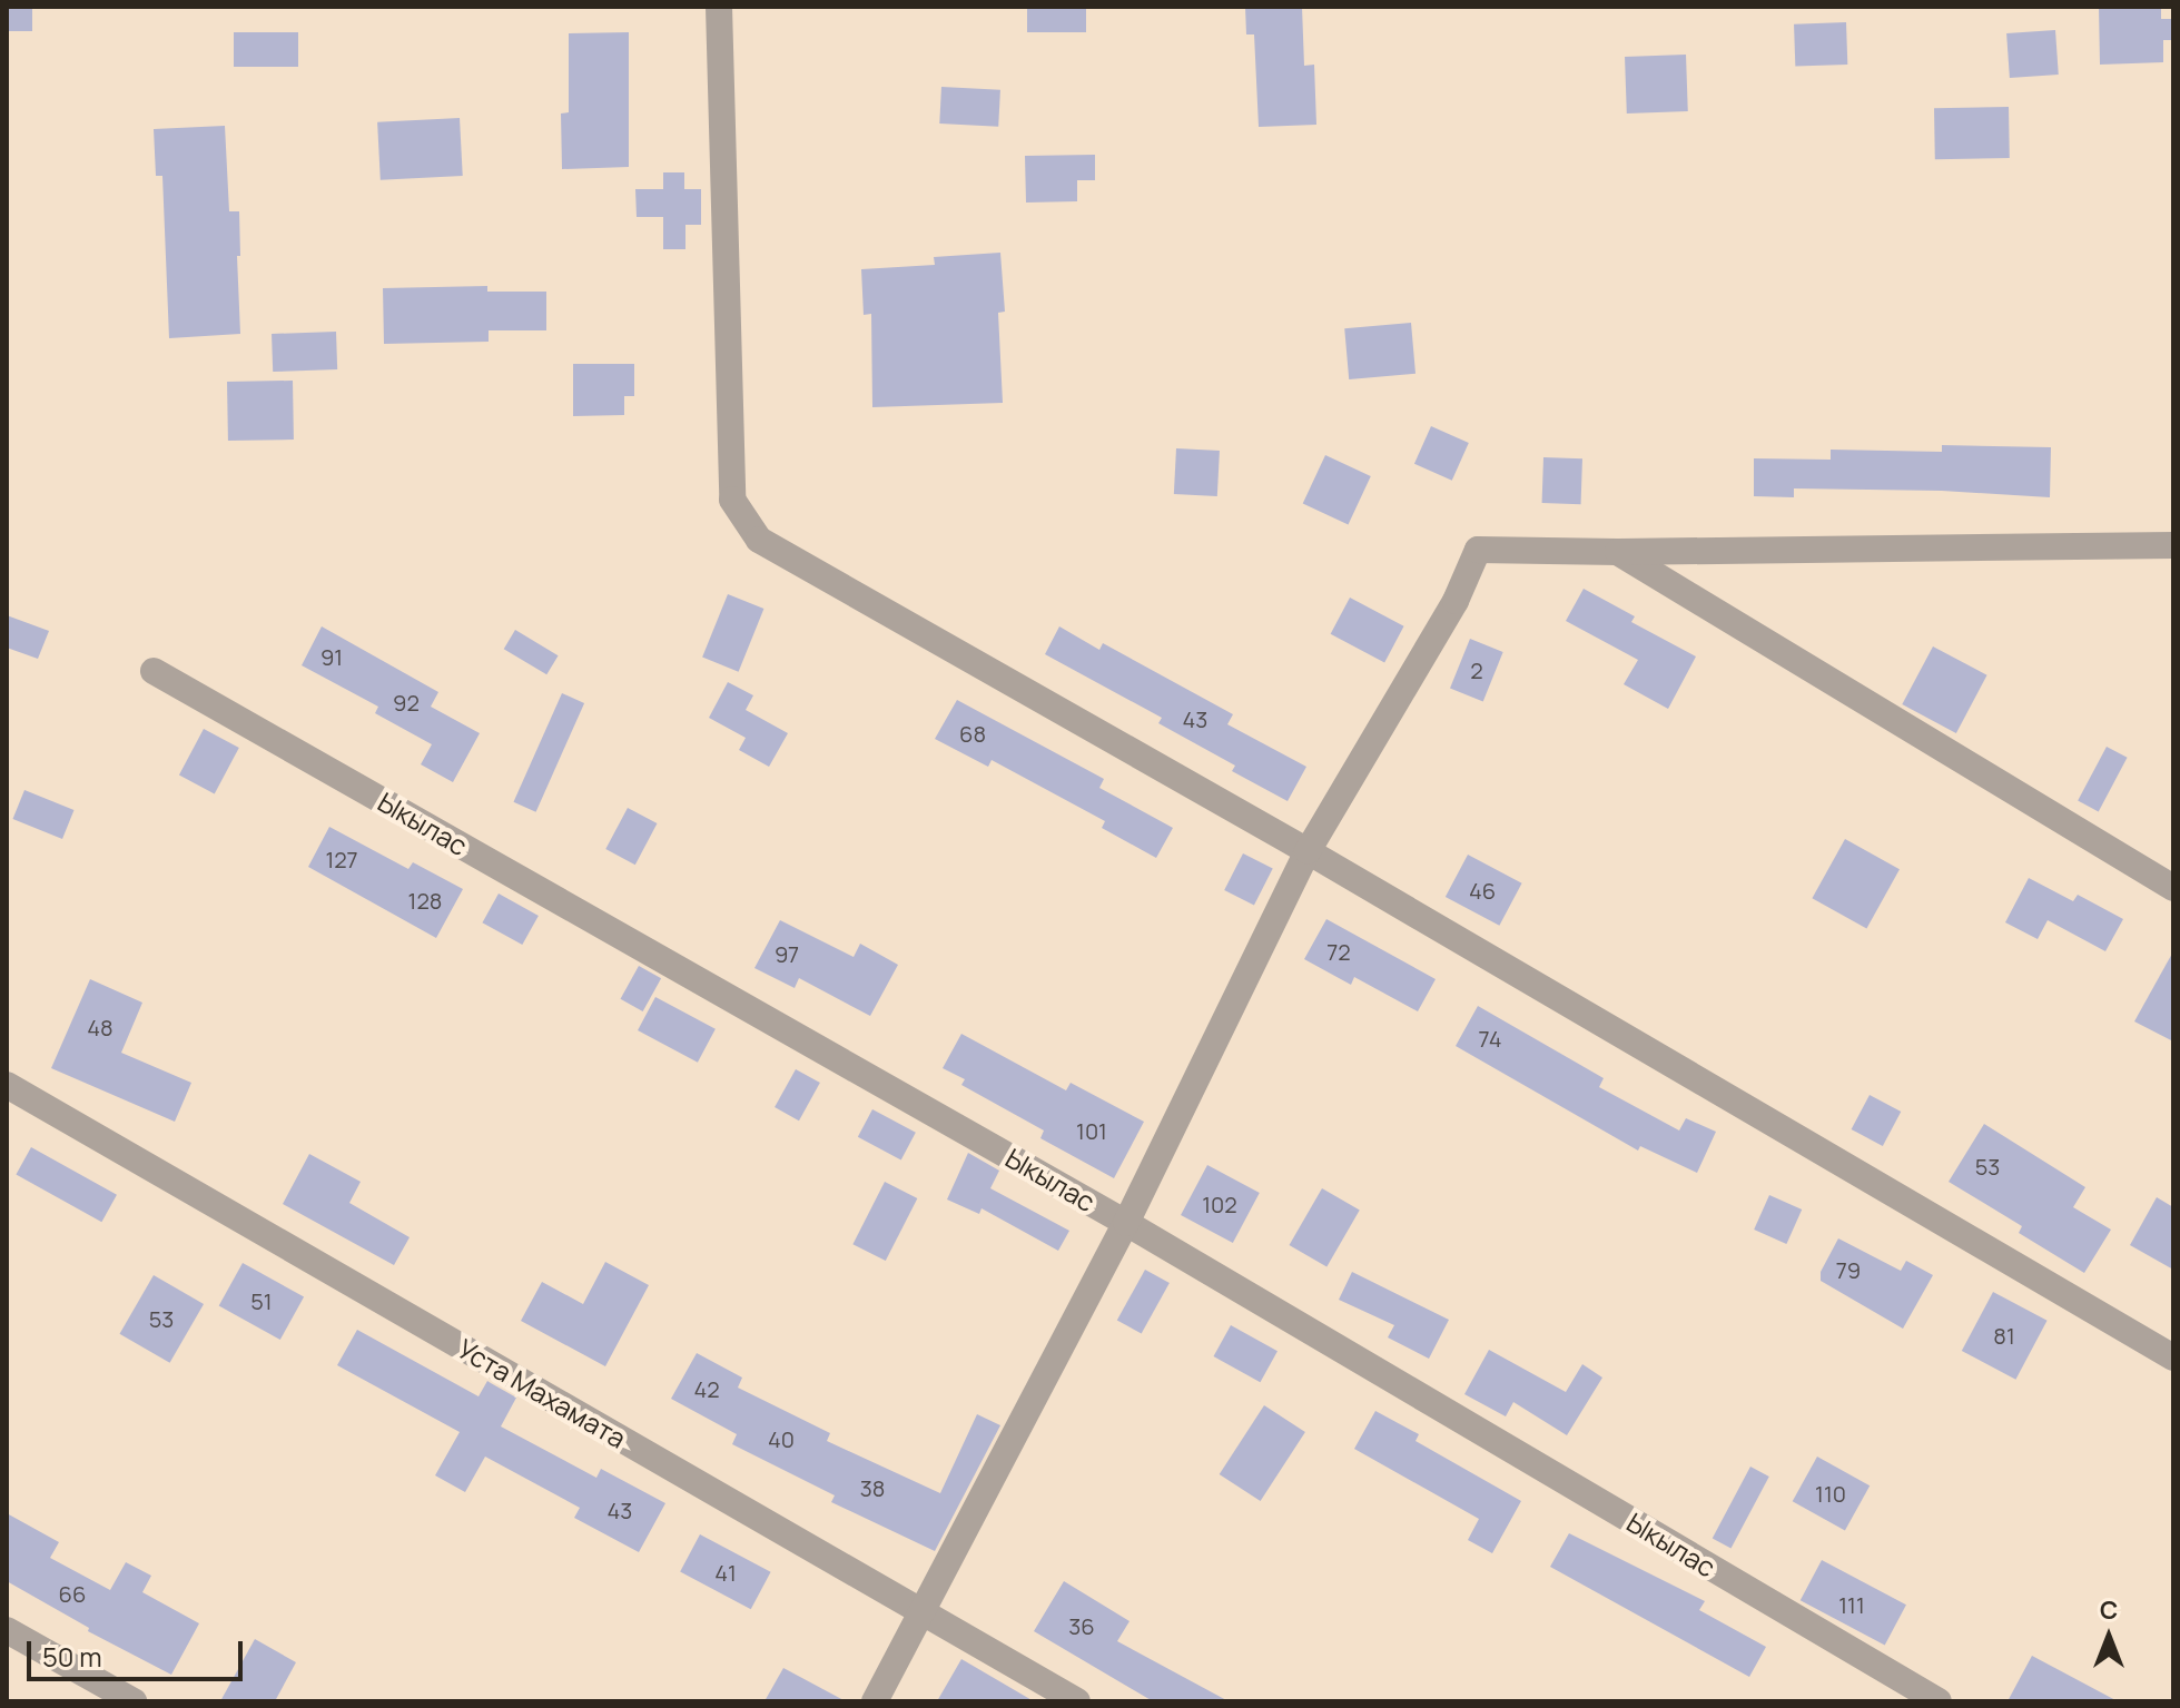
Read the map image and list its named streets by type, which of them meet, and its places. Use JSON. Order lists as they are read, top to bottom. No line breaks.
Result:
{"streets":{"street":["Ыкылас","Уста Махамата"]},"house_numbers":["91","2","92","43","68","127","46","128","72","97","48","74","101","53","102","79","51","53","81","42","40","38","110","43","41","66","111","36"],"scale_bar":"50 m","north":"top"}
